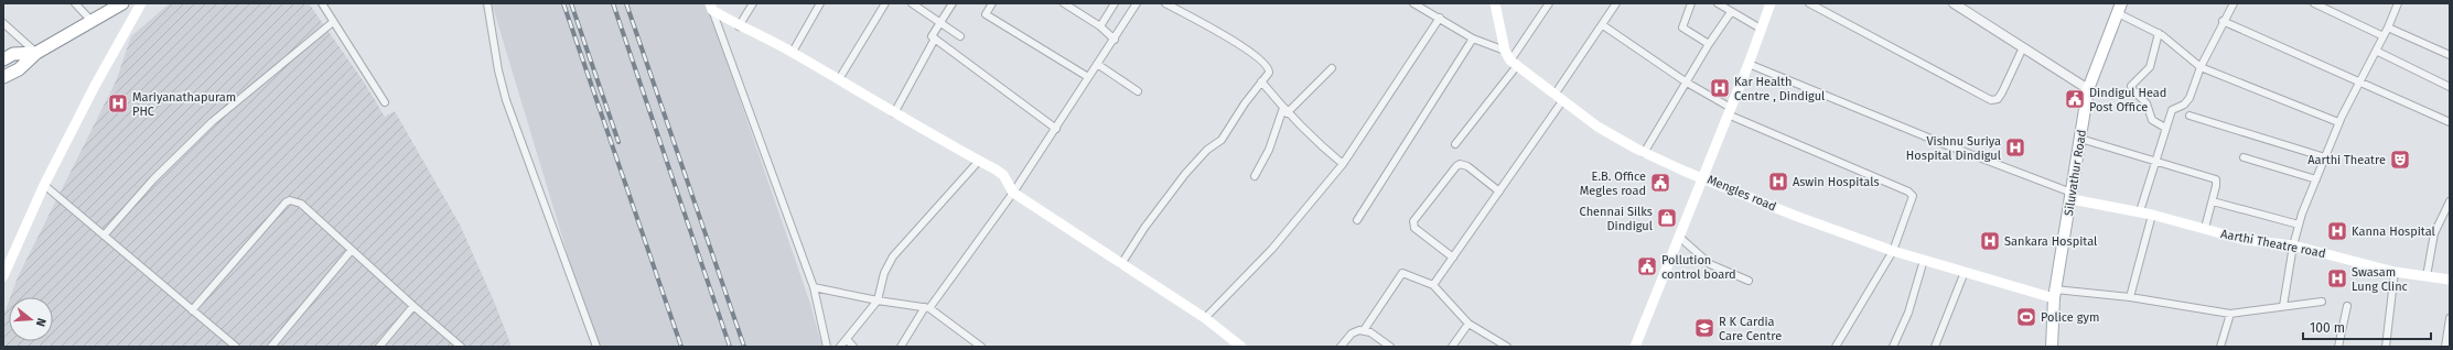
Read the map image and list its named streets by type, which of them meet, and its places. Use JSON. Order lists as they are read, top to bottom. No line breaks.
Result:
{"streets":{"main road":["Siluvathur Road","Mengles road","Aarthi Theatre road"]},"crossings":[["Siluvathur Road","Mengles road"],["Siluvathur Road","Aarthi Theatre road"]],"places":{"hospital":["Kar Health Centre , Dindigul","Mariyanathapuram PHC","Vishnu Suriya Hospital Dindigul","Aswin Hospitals","Kanna Hospital","Sankara Hospital","Swasam Lung Clinc"],"public building":["Dindigul Head Post Office","E.B. Office Megles road","Pollution control board"],"theatre":["Aarthi Theatre"],"shop":["Chennai Silks Dindigul"],"sports":["Police gym"],"school or university":["R K Cardia Care Centre"]},"scale_bar":"100 m","north":"right"}
